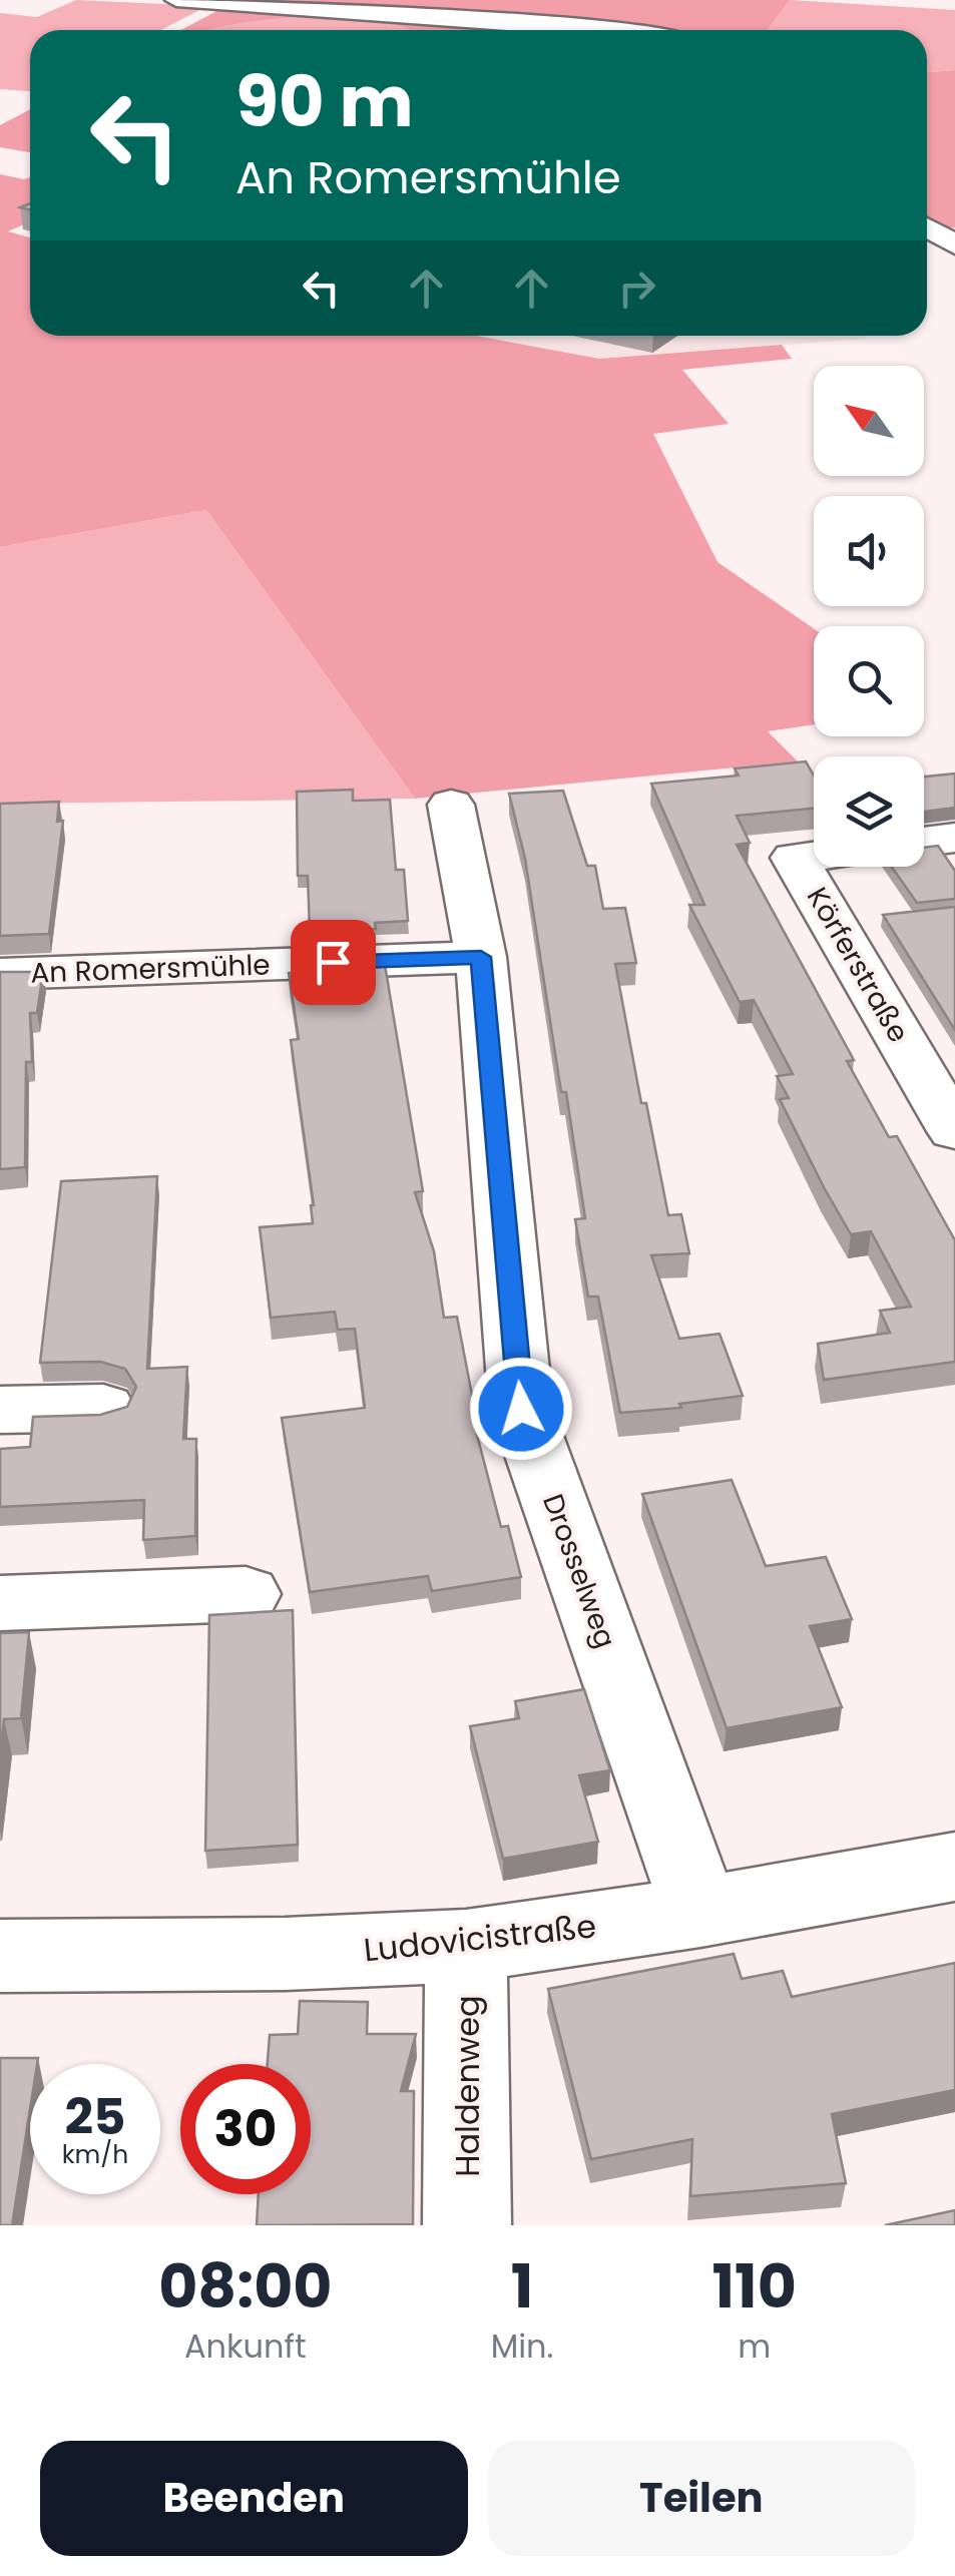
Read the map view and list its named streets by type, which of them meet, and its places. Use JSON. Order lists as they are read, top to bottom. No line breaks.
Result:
{"streets":{"street":["Körferstraße","An Romersmühle","Drosselweg","Ludovicistraße","Haldenweg"]},"crossings":[["An Romersmühle","Drosselweg"],["Drosselweg","Ludovicistraße"],["Ludovicistraße","Haldenweg"]],"north":"top left","page":{"turn":["90 m","An Romersmühle"],"speed":"25 km/h","limit":"30","eta":["08:00","Ankunft","1","Min.","110","m"],"buttons":["Beenden","Teilen"]}}
